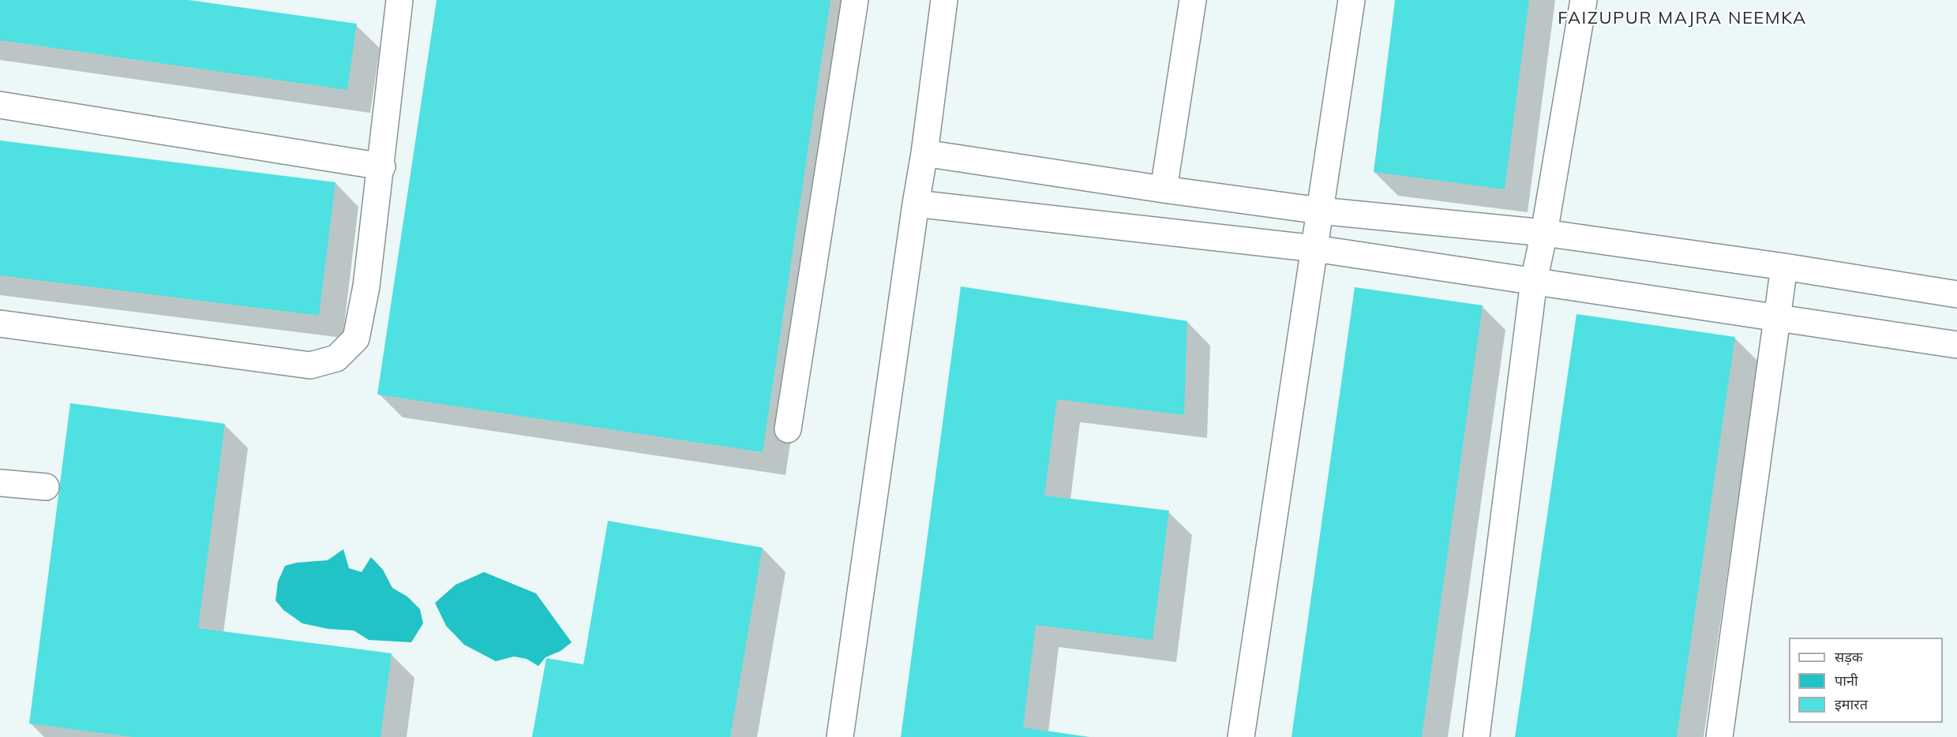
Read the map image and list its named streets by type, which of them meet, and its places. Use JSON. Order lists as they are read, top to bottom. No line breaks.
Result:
{"districts":["FAIZUPUR MAJRA NEEMKA"],"legend":["सड़क","पानी","इमारत"]}
